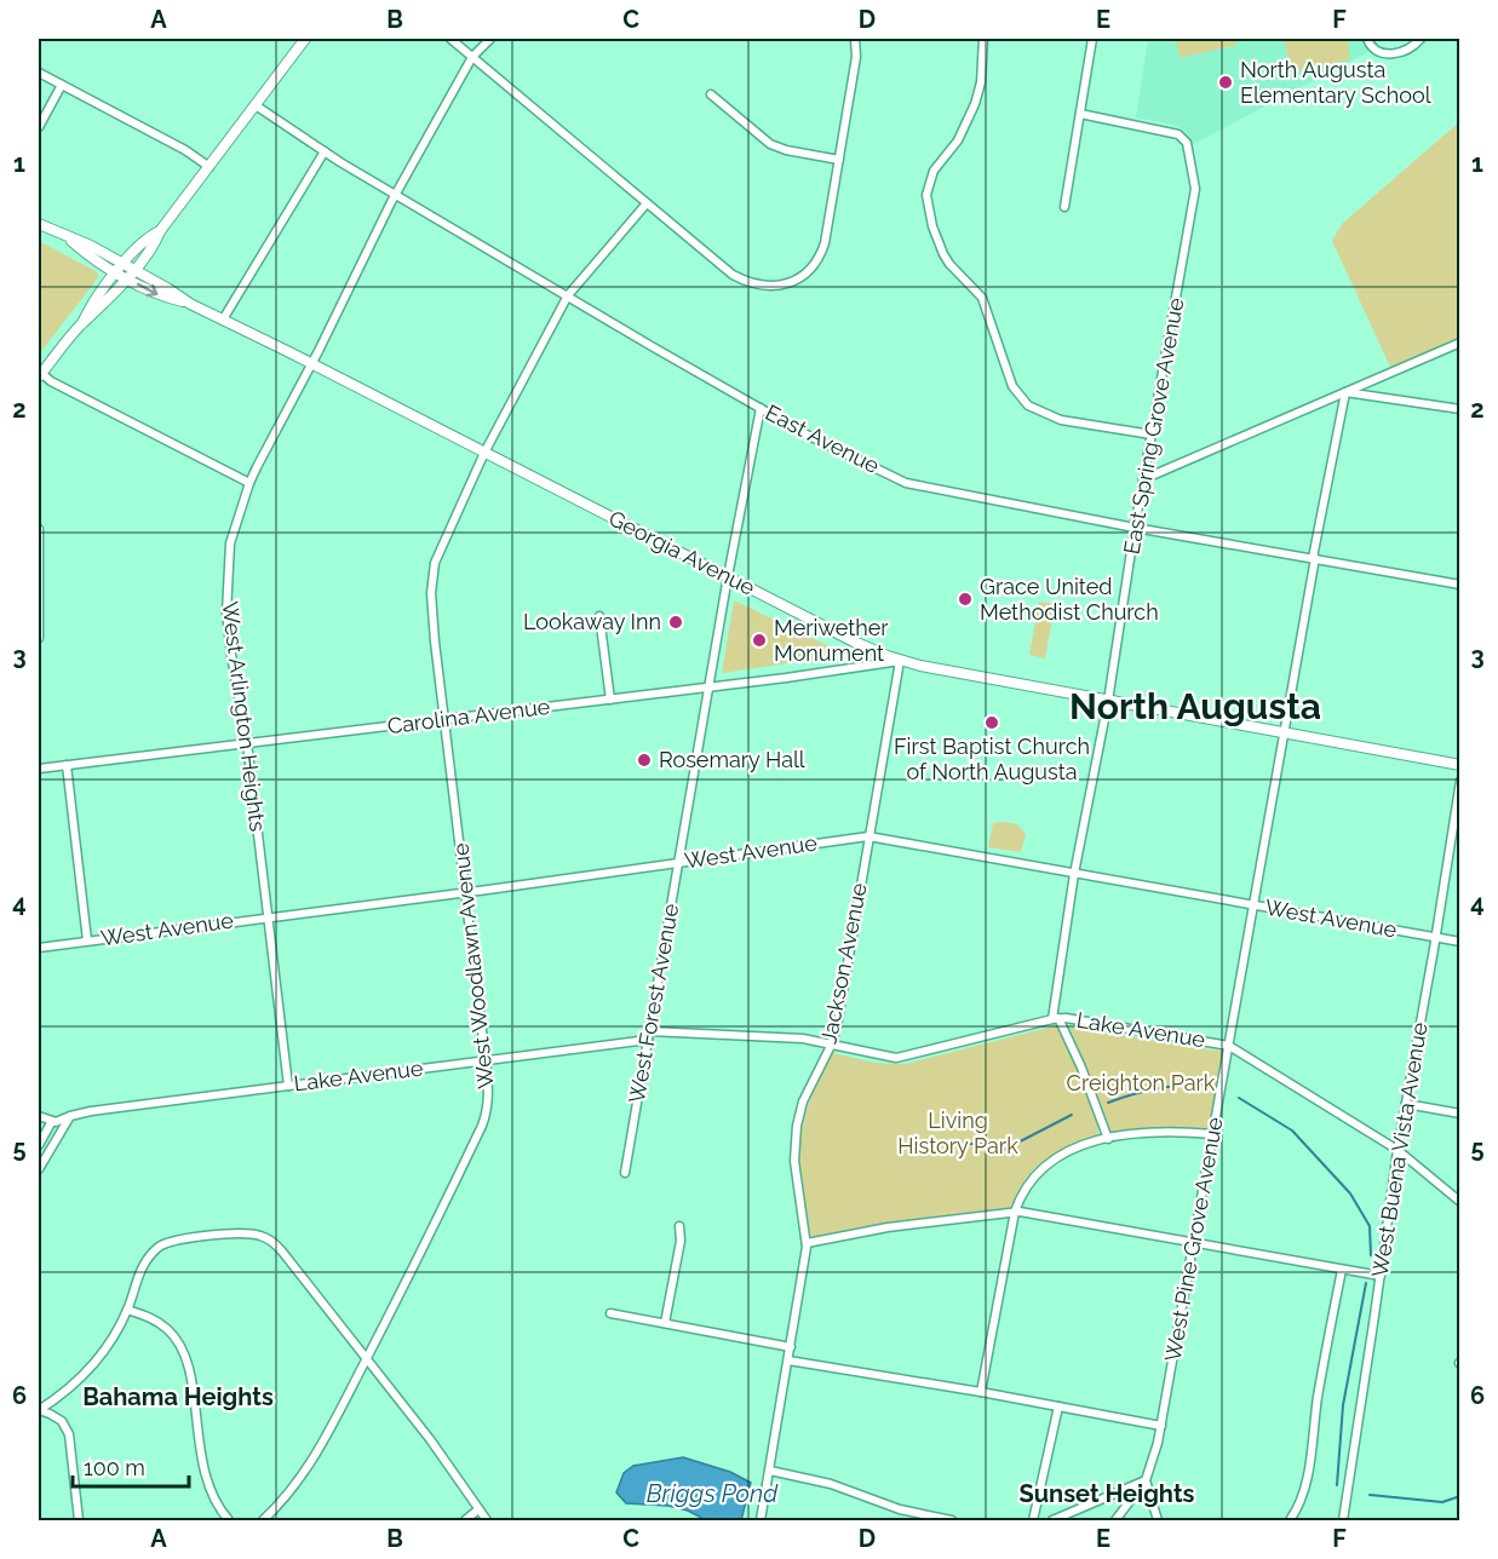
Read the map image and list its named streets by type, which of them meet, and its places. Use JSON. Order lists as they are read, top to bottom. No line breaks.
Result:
{"streets":{"main road":["Georgia Avenue"],"street":["East Spring Grove Avenue","East Avenue","West Arlington Heights","Carolina Avenue","West Avenue","Jackson Avenue","West Woodlawn Avenue","West Forest Avenue","Lake Avenue","West Buena Vista Avenue","West Pine Grove Avenue"]},"crossings":[["East Spring Grove Avenue","East Avenue"],["East Spring Grove Avenue","Georgia Avenue"],["East Spring Grove Avenue","West Avenue"],["East Spring Grove Avenue","Lake Avenue"],["East Avenue","West Arlington Heights"],["East Avenue","West Woodlawn Avenue"],["East Avenue","West Forest Avenue"],["East Avenue","West Pine Grove Avenue"],["Georgia Avenue","West Arlington Heights"],["Georgia Avenue","Carolina Avenue"],["Georgia Avenue","Jackson Avenue"],["Georgia Avenue","West Woodlawn Avenue"],["Georgia Avenue","West Forest Avenue"],["Georgia Avenue","West Pine Grove Avenue"],["West Arlington Heights","Carolina Avenue"],["West Arlington Heights","West Avenue"],["West Arlington Heights","Lake Avenue"],["Carolina Avenue","Jackson Avenue"],["Carolina Avenue","West Woodlawn Avenue"],["Carolina Avenue","West Forest Avenue"],["West Avenue","Jackson Avenue"],["West Avenue","West Woodlawn Avenue"],["West Avenue","West Forest Avenue"],["West Avenue","West Buena Vista Avenue"],["West Avenue","West Pine Grove Avenue"],["Jackson Avenue","Lake Avenue"],["West Woodlawn Avenue","Lake Avenue"],["West Forest Avenue","Lake Avenue"],["Lake Avenue","West Buena Vista Avenue"],["Lake Avenue","West Pine Grove Avenue"]],"districts":["North Augusta","Bahama Heights","Sunset Heights"],"water":["Briggs Pond"],"parks":["Creighton Park","Living History Park"],"places":["North Augusta Elementary School","Grace United Methodist Church","Lookaway Inn","Meriwether Monument","First Baptist Church of North Augusta","Rosemary Hall"],"scale_bar":"100 m","grid":{"columns":["A","B","C","D","E","F"],"rows":["1","2","3","4","5","6"]}}
